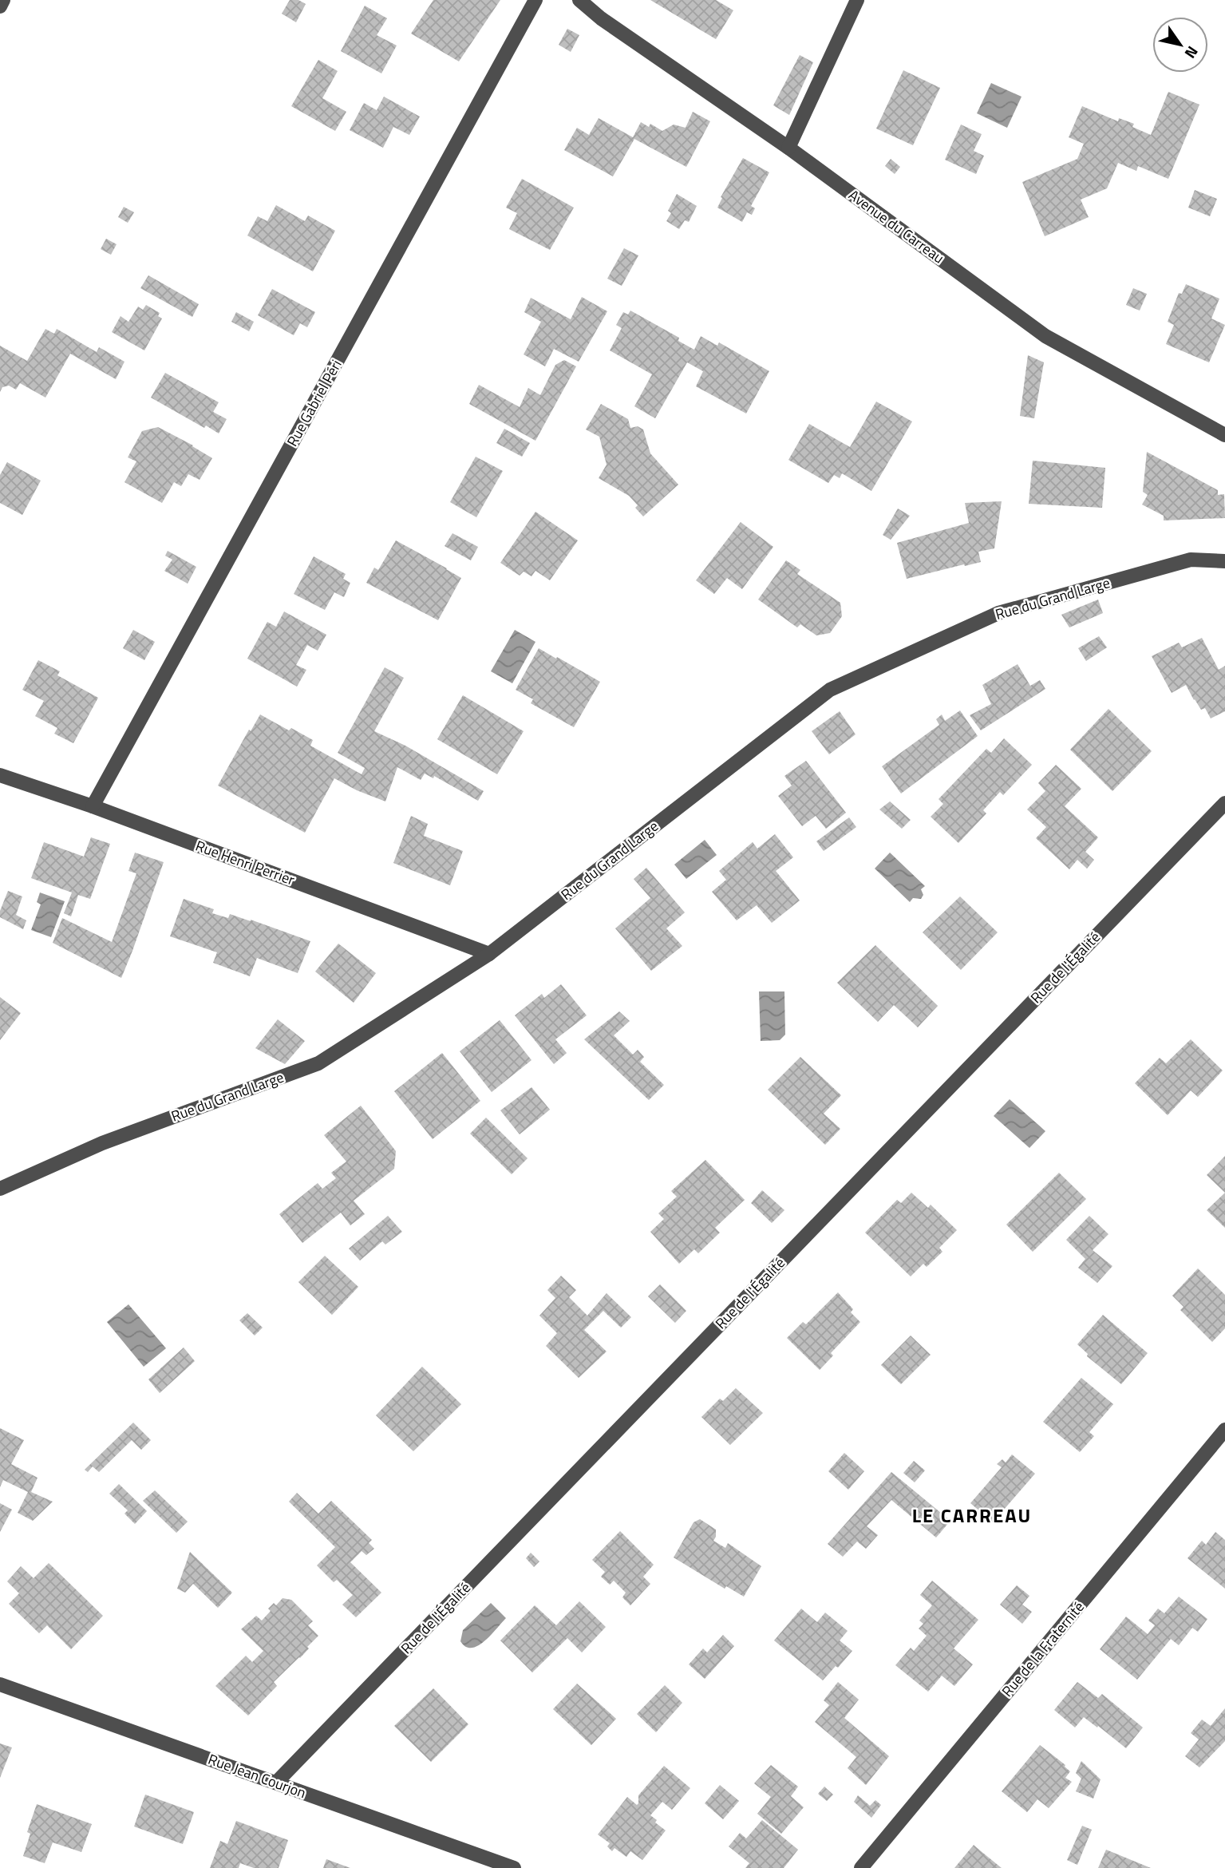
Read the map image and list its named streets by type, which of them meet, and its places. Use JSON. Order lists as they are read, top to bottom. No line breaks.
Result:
{"streets":{"street":["Avenue du Carreau","Rue Gabriel Péri","Rue du Grand Large","Rue Henri Perrier","Rue de l'Égalité","Rue de la Fraternité","Rue Jean Courjon"]},"crossings":[["Rue Gabriel Péri","Rue Henri Perrier"],["Rue du Grand Large","Rue Henri Perrier"],["Rue de l'Égalité","Rue Jean Courjon"]],"districts":["LE CARREAU"],"north":"bottom right"}
